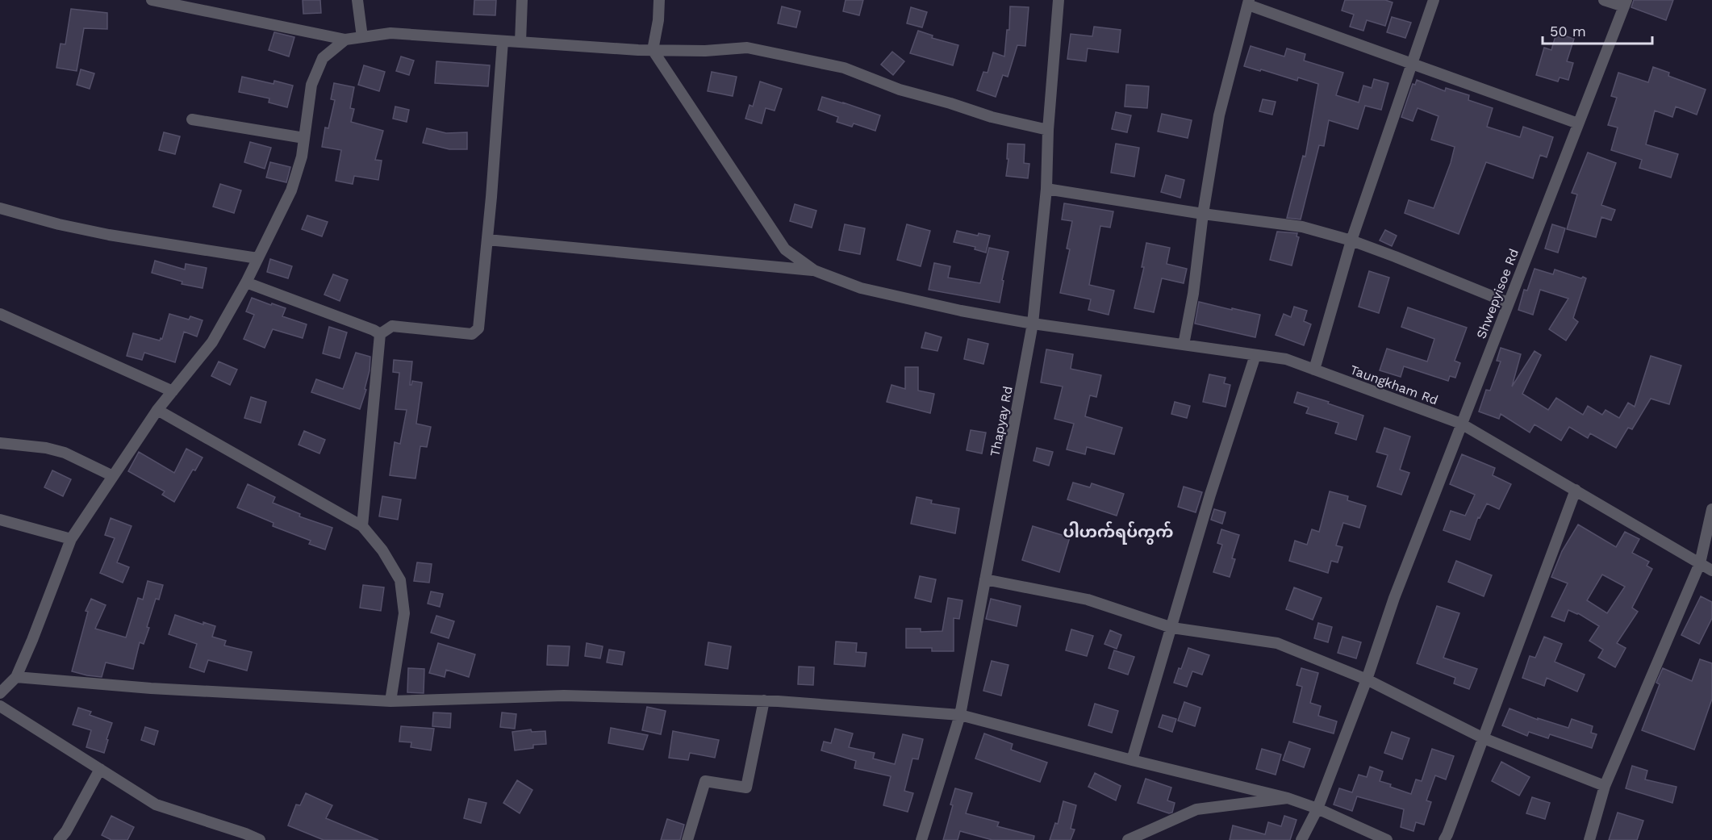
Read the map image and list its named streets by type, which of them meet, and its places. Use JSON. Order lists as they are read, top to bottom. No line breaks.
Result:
{"streets":{"street":["Shwepyisoe Rd","Taungkham Rd","Thapyay Rd"]},"crossings":[["Shwepyisoe Rd","Taungkham Rd"],["Taungkham Rd","Thapyay Rd"]],"districts":["ပါဟက်ရပ်ကွက်"],"scale_bar":"50 m"}
